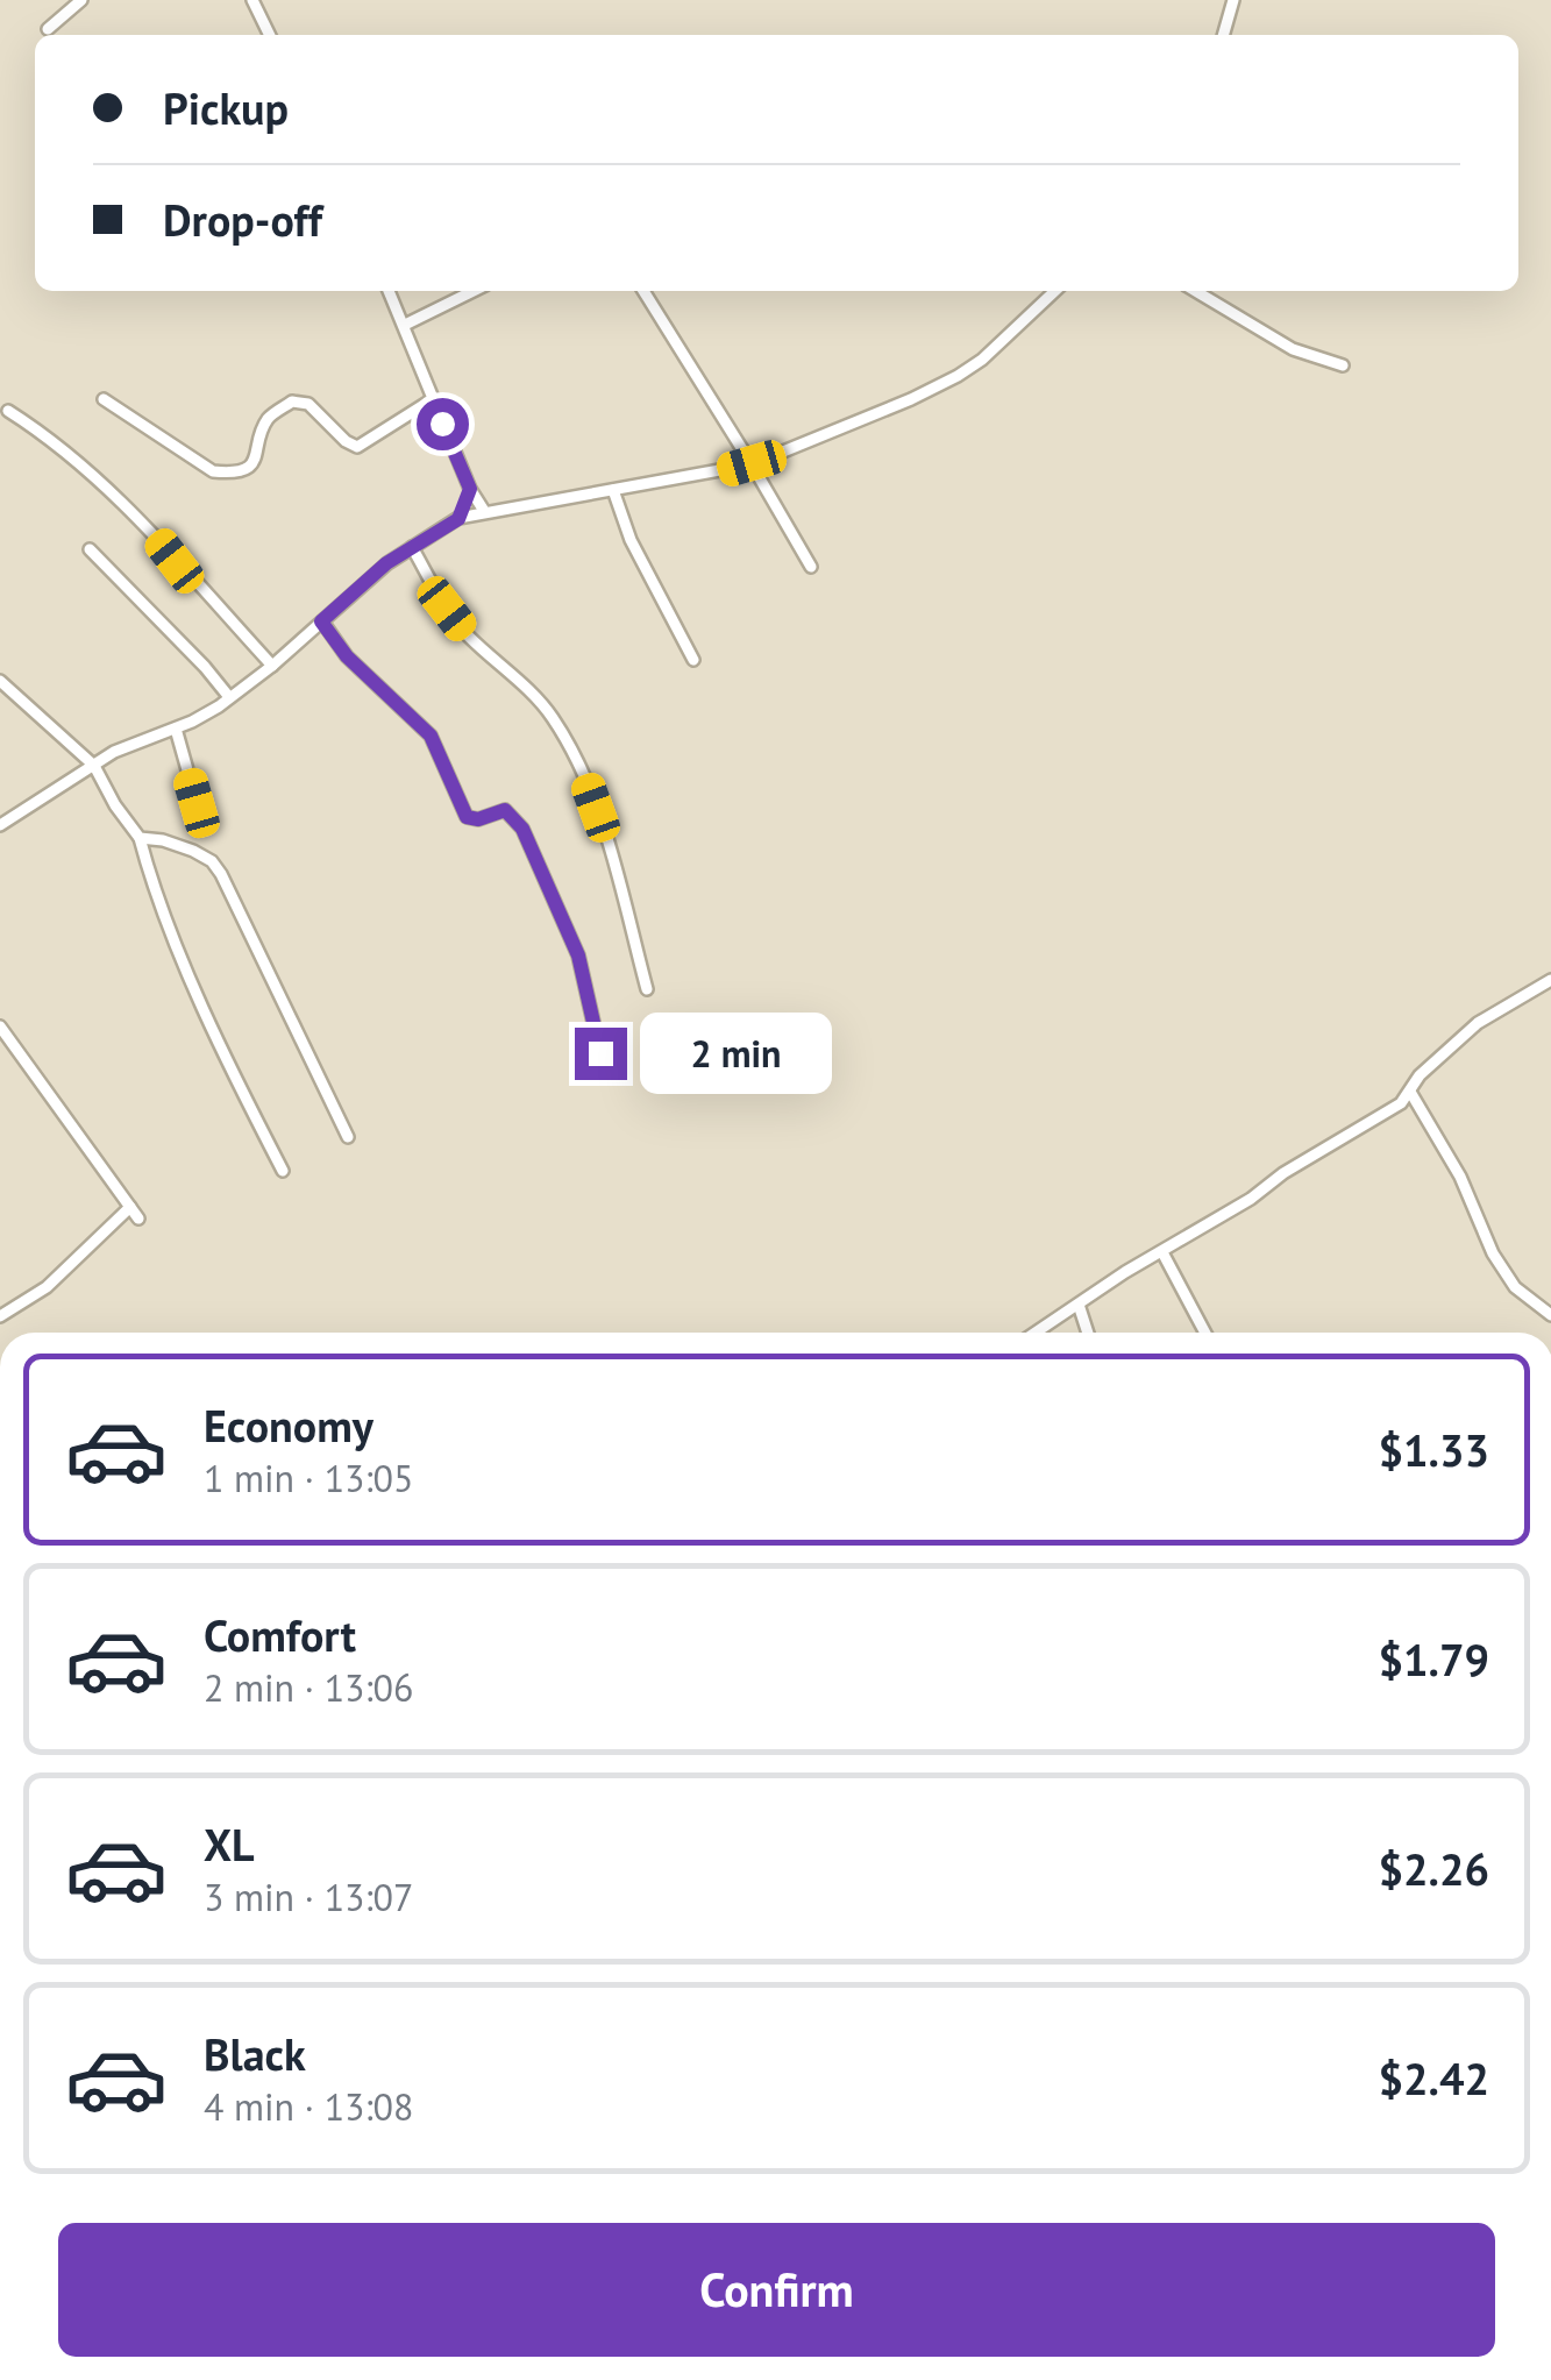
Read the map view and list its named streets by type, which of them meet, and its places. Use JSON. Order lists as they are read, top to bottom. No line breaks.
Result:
{"page":{"banner":["Pickup","Drop-off"],"bubble":"2 min","list":[{"name":"Economy","note":"1 min · 13:05","value":"$1.33"},{"name":"Comfort","note":"2 min · 13:06","value":"$1.79"},{"name":"XL","note":"3 min · 13:07","value":"$2.26"},{"name":"Black","note":"4 min · 13:08","value":"$2.42"}],"buttons":"Confirm"}}
